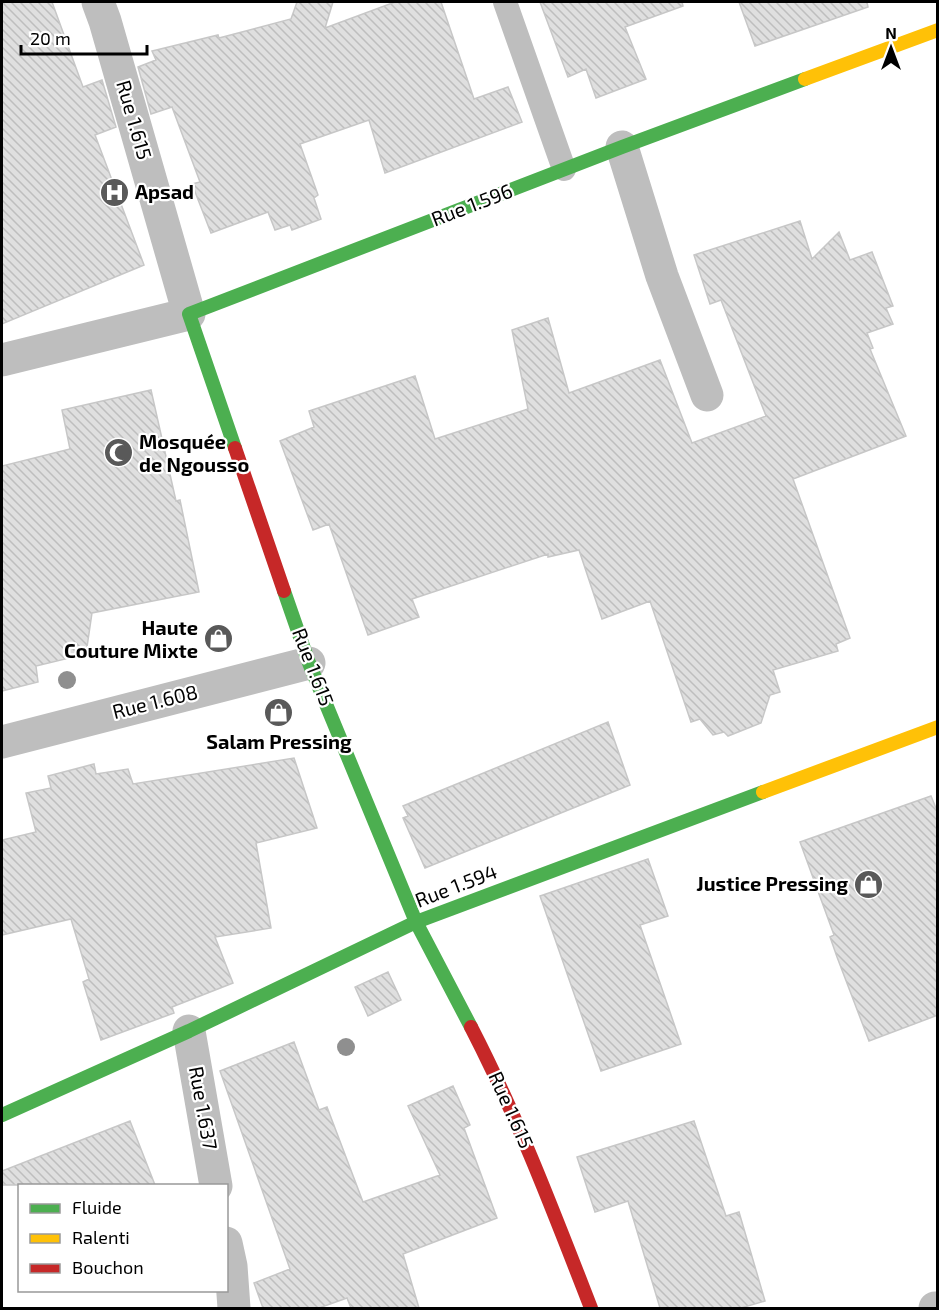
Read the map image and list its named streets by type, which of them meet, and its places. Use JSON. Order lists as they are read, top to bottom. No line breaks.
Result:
{"streets":{"street":["Rue 1.615","Rue 1.596","Rue 1.608","Rue 1.594","Rue 1.637"]},"crossings":[["Rue 1.615","Rue 1.596"],["Rue 1.615","Rue 1.608"],["Rue 1.615","Rue 1.594"],["Rue 1.594","Rue 1.637"]],"places":{"hospital":["Apsad"],"mosque":["Mosquée de Ngousso"],"shop":["Haute Couture Mixte","Salam Pressing","Justice Pressing"]},"legend":["Fluide","Ralenti","Bouchon"],"scale_bar":"20 m","north":"top"}
